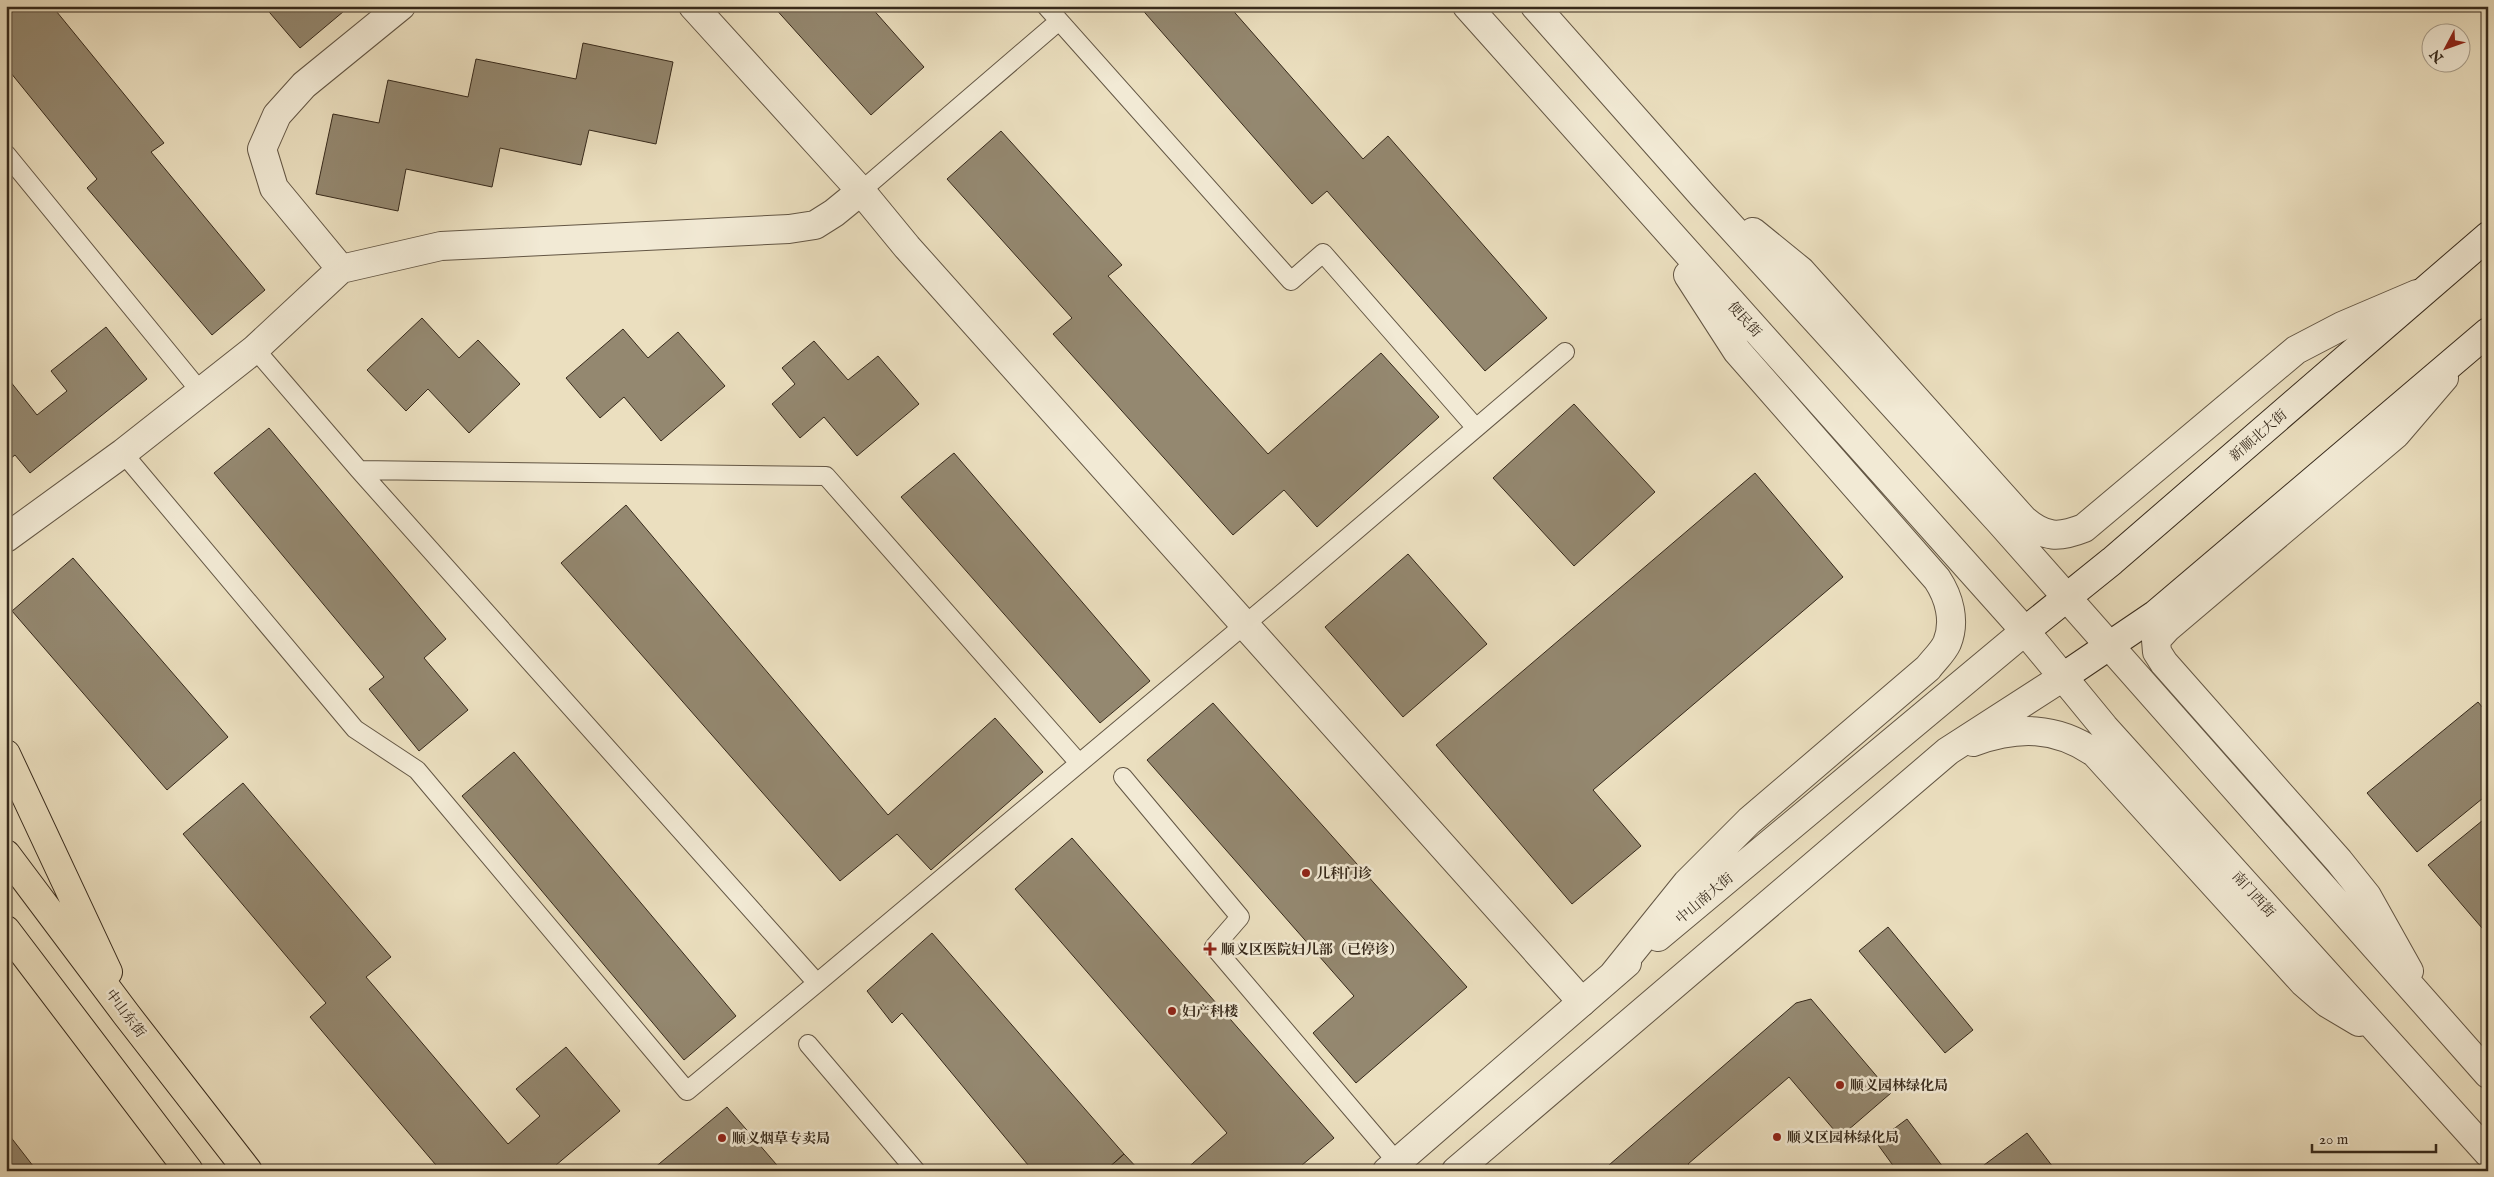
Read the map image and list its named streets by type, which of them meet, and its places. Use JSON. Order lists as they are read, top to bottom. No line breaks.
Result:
{"streets":{"main road":["中山东街"],"street":["便民街","新顺北大街","南门西街","中山南大街"]},"crossings":[["便民街","新顺北大街"],["便民街","南门西街"],["便民街","中山南大街"],["新顺北大街","南门西街"],["新顺北大街","中山南大街"],["南门西街","中山南大街"]],"places":{"other":["儿科门诊","妇产科楼","顺义园林绿化局","顺义区园林绿化局","顺义烟草专卖局"],"health":["顺义区医院妇儿部（已停诊）"]},"scale_bar":"20 m","north":"bottom left"}
